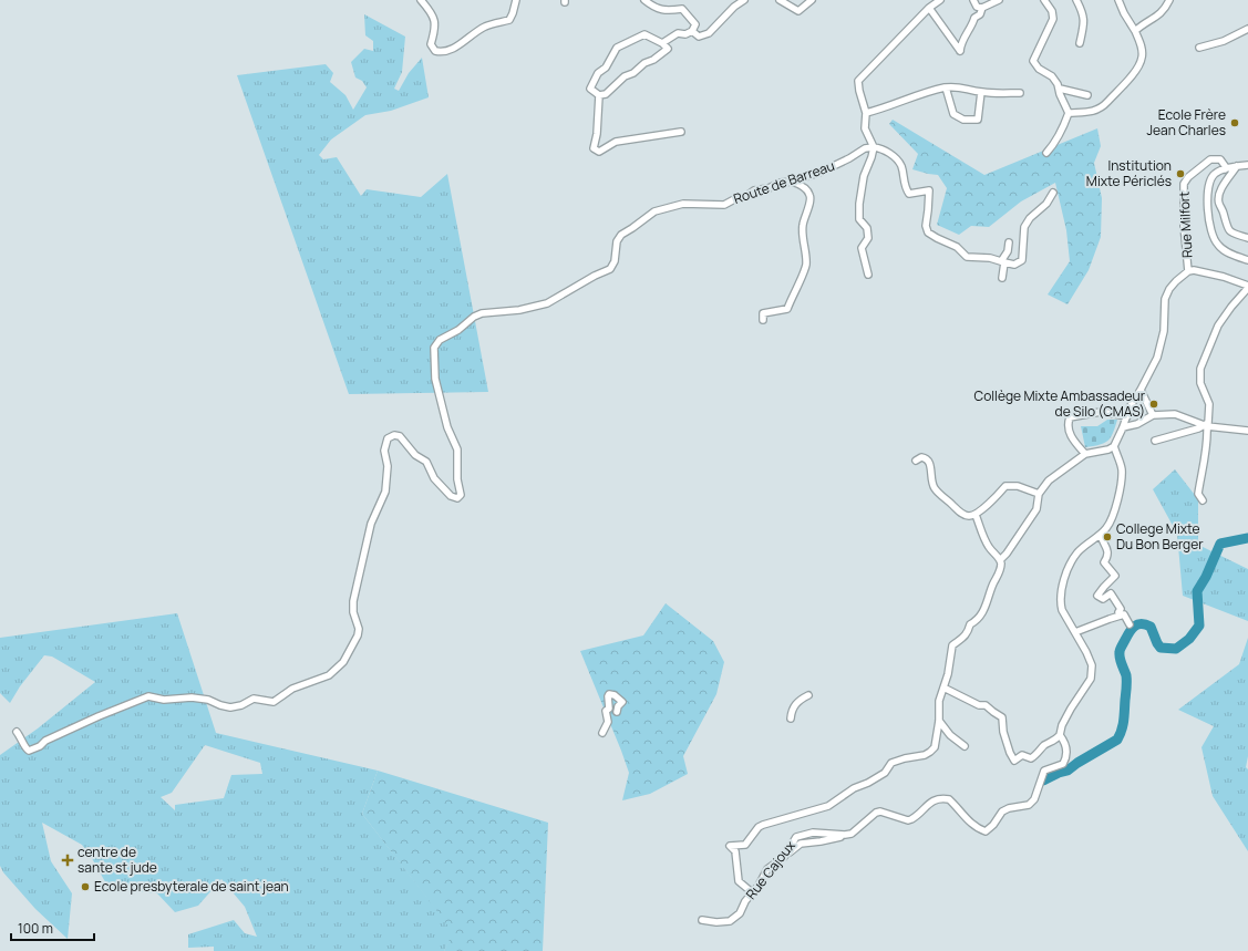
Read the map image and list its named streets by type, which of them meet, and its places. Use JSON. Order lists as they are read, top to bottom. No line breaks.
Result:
{"streets":{"street":["Route de Barreau","Rue Milfort","Rue Cajoux"]},"places":{"other":["Ecole Frère Jean Charles","Institution Mixte Périclés","Collège Mixte Ambassadeur de Silo (CMAS)","College Mixte Du Bon Berger","Ecole presbyterale de saint jean"],"health":["centre de sante st jude"]},"scale_bar":"100 m"}
